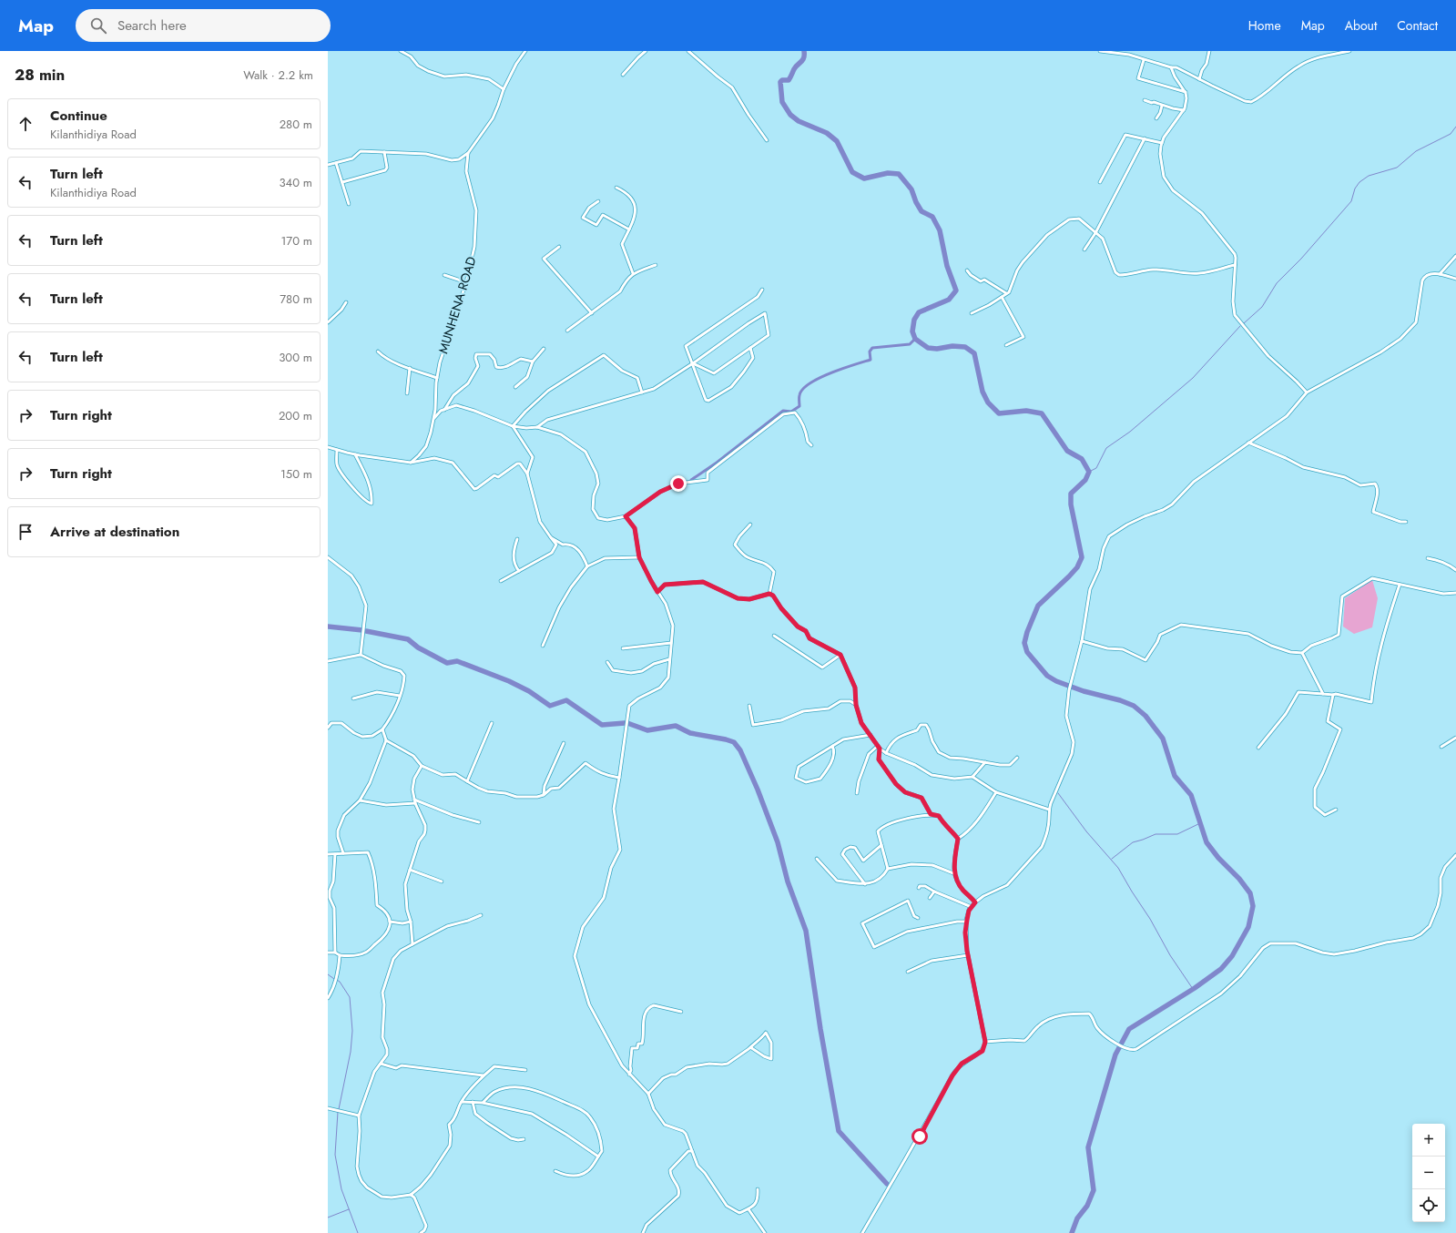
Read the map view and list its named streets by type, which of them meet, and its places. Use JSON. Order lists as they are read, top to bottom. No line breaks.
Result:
{"streets":{"street":["MUNHENA ROAD"]},"page":{"header":"Map","search":"Search here","nav":["Home","Map","About","Contact"],"heading":["28 min","Walk · 2.2 km"],"list":[["Continue","Kilanthidiya Road","280 m"],["Turn left","Kilanthidiya Road","340 m"],["Turn left","170 m"],["Turn left","780 m"],["Turn left","300 m"],["Turn right","200 m"],["Turn right","150 m"],"Arrive at destination"],"map_buttons":["+","−"]}}
